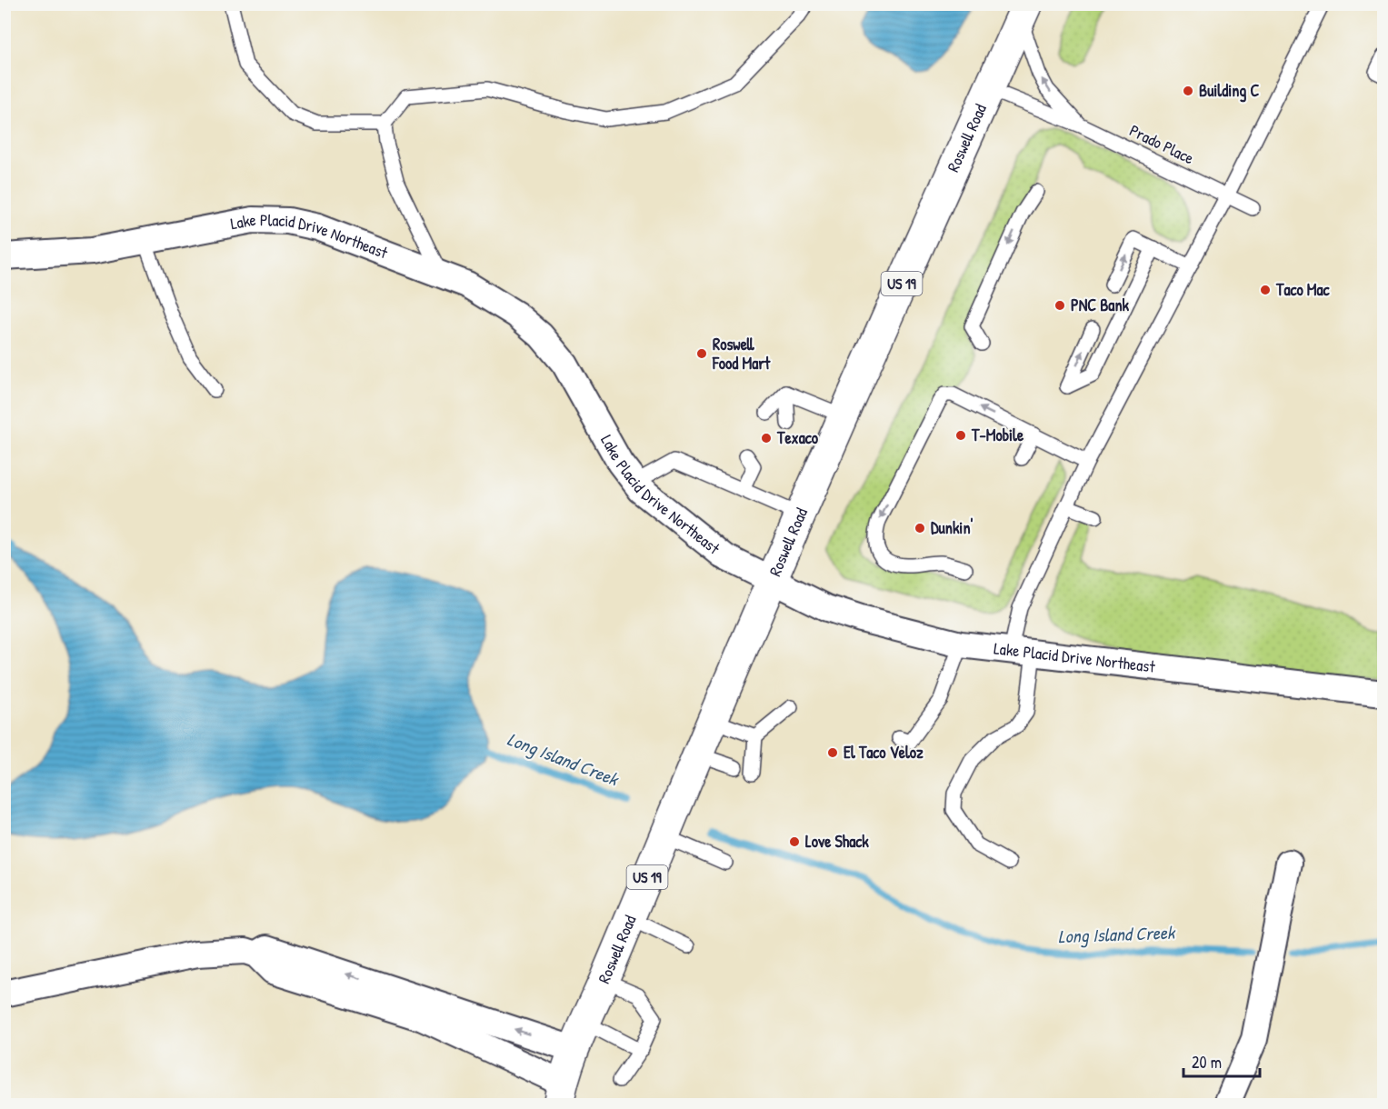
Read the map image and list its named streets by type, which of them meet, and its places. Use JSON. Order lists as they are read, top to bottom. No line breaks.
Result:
{"streets":{"main road":["Roswell Road","US 19"],"street":["Lake Placid Drive Northeast"],"lane":["Prado Place"]},"crossings":[["Roswell Road","Prado Place"],["Roswell Road","Lake Placid Drive Northeast"]],"water":["Long Island Creek"],"places":["Building C","Taco Mac","PNC Bank","Roswell Food Mart","T-Mobile","Texaco","Dunkin'","El Taco Veloz","Love Shack"],"scale_bar":"20 m"}
